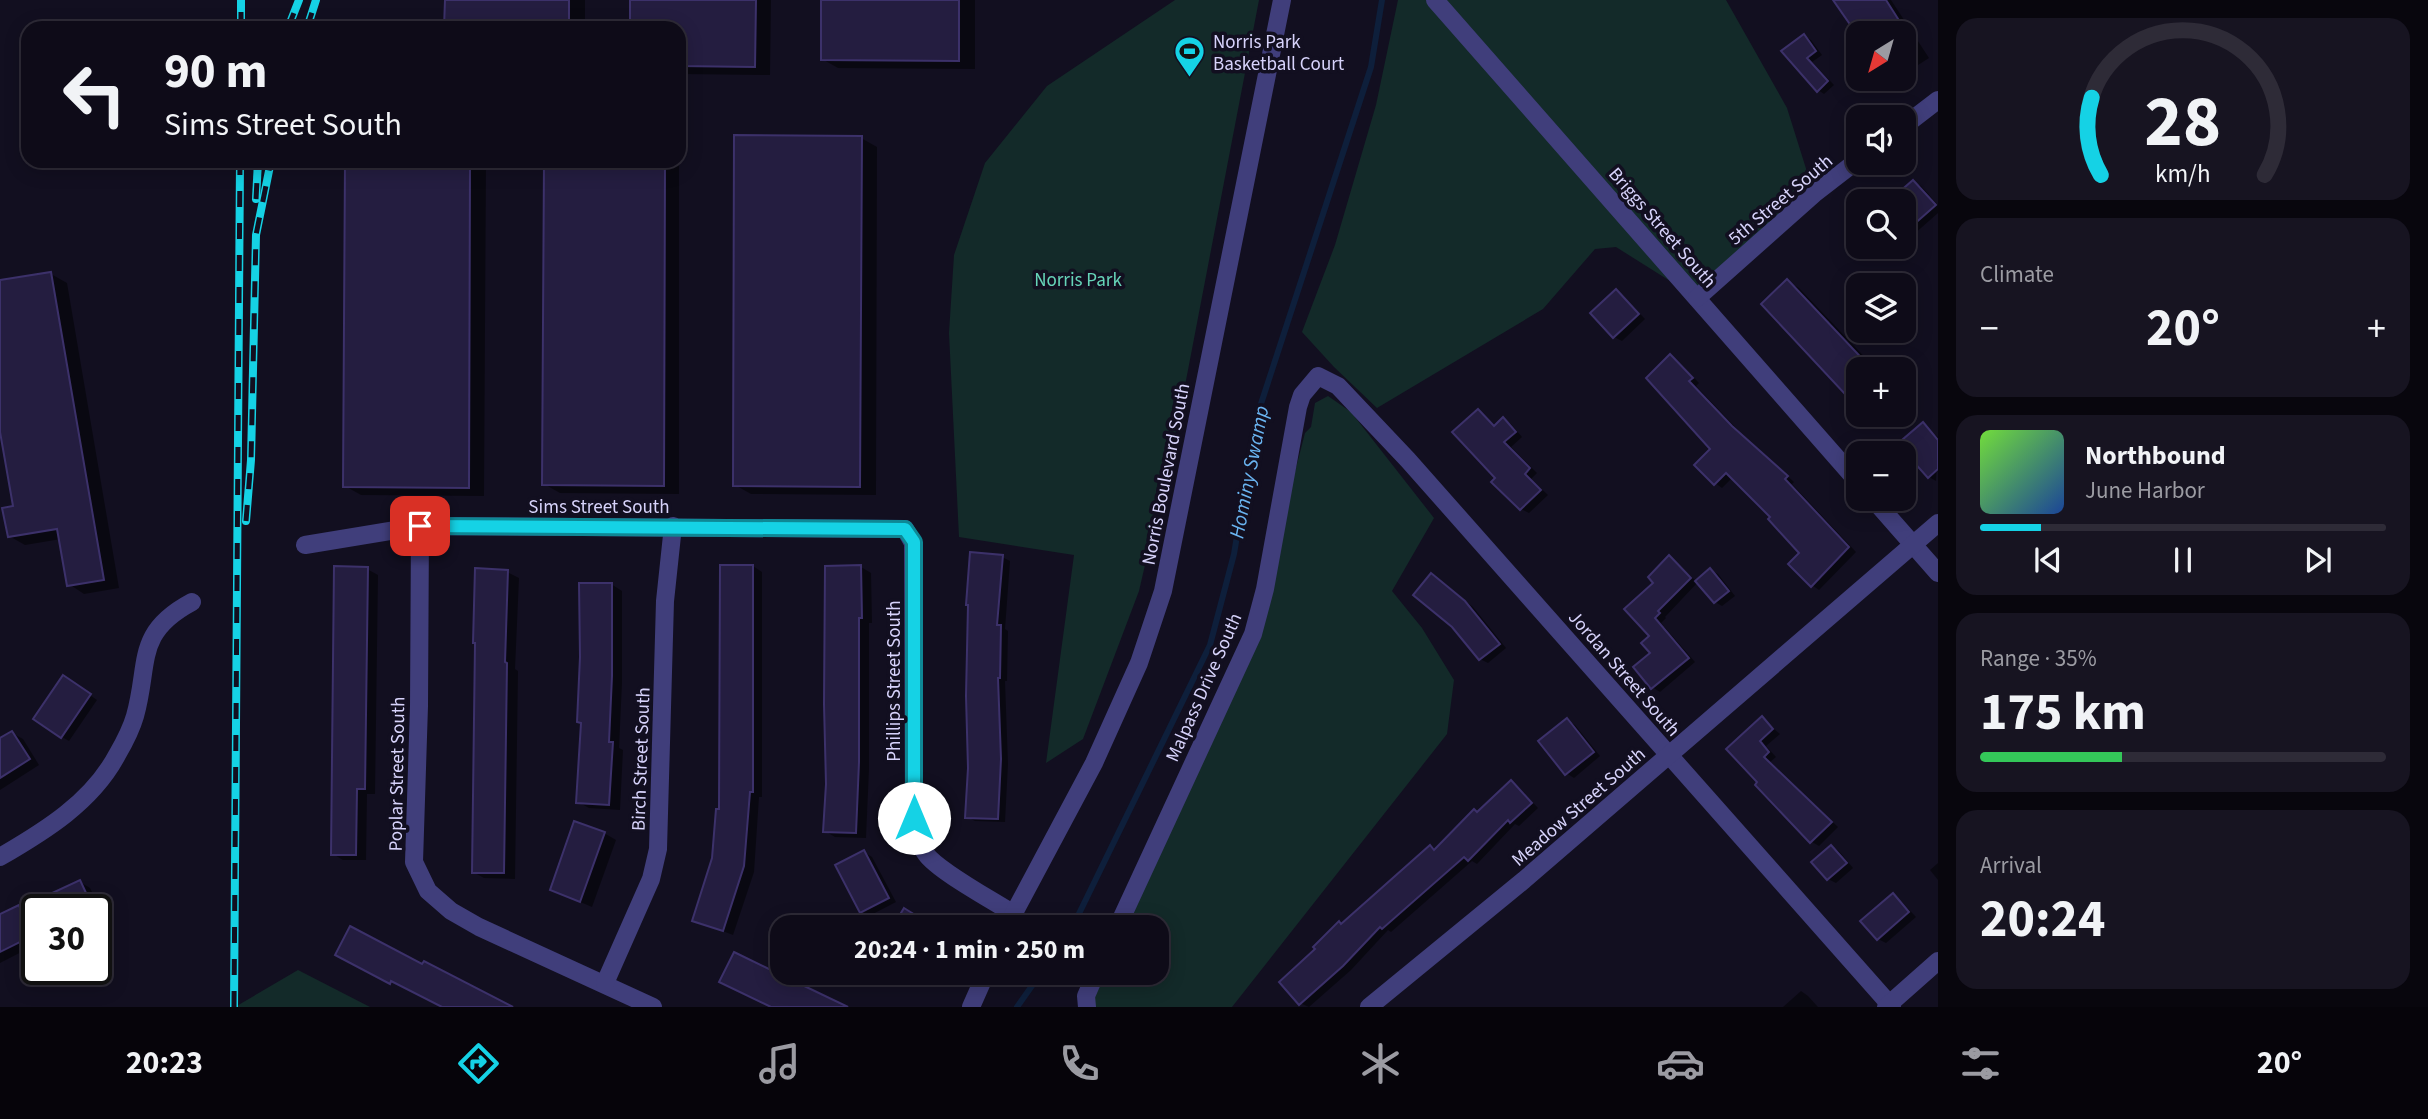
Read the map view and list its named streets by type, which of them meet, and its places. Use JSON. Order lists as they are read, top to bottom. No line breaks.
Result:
{"streets":{"street":["5th Street South","Briggs Street South","Norris Boulevard South","Sims Street South","Jordan Street South","Phillips Street South","Malpass Drive South","Birch Street South","Poplar Street South","Meadow Street South"]},"crossings":[["5th Street South","Briggs Street South"],["Sims Street South","Phillips Street South"],["Sims Street South","Birch Street South"],["Sims Street South","Poplar Street South"],["Jordan Street South","Malpass Drive South"],["Jordan Street South","Meadow Street South"],["Birch Street South","Poplar Street South"]],"water":["Hominy Swamp"],"parks":["Norris Park"],"places":{"sports":["Norris Park Basketball Court"]},"north":"bottom left","page":{"map_buttons":["+","−"],"turn":["90 m","Sims Street South"],"tile":["Climate",["Range · 35%","175 km"],["Arrival","20:24"]],"heat":["−","20°","+"],"song":["Northbound","June Harbor"],"limit":"30","trip":"20:24 · 1 min · 250 m","tabs":["20:23","20°"],"gauge":["28","km/h"]}}
